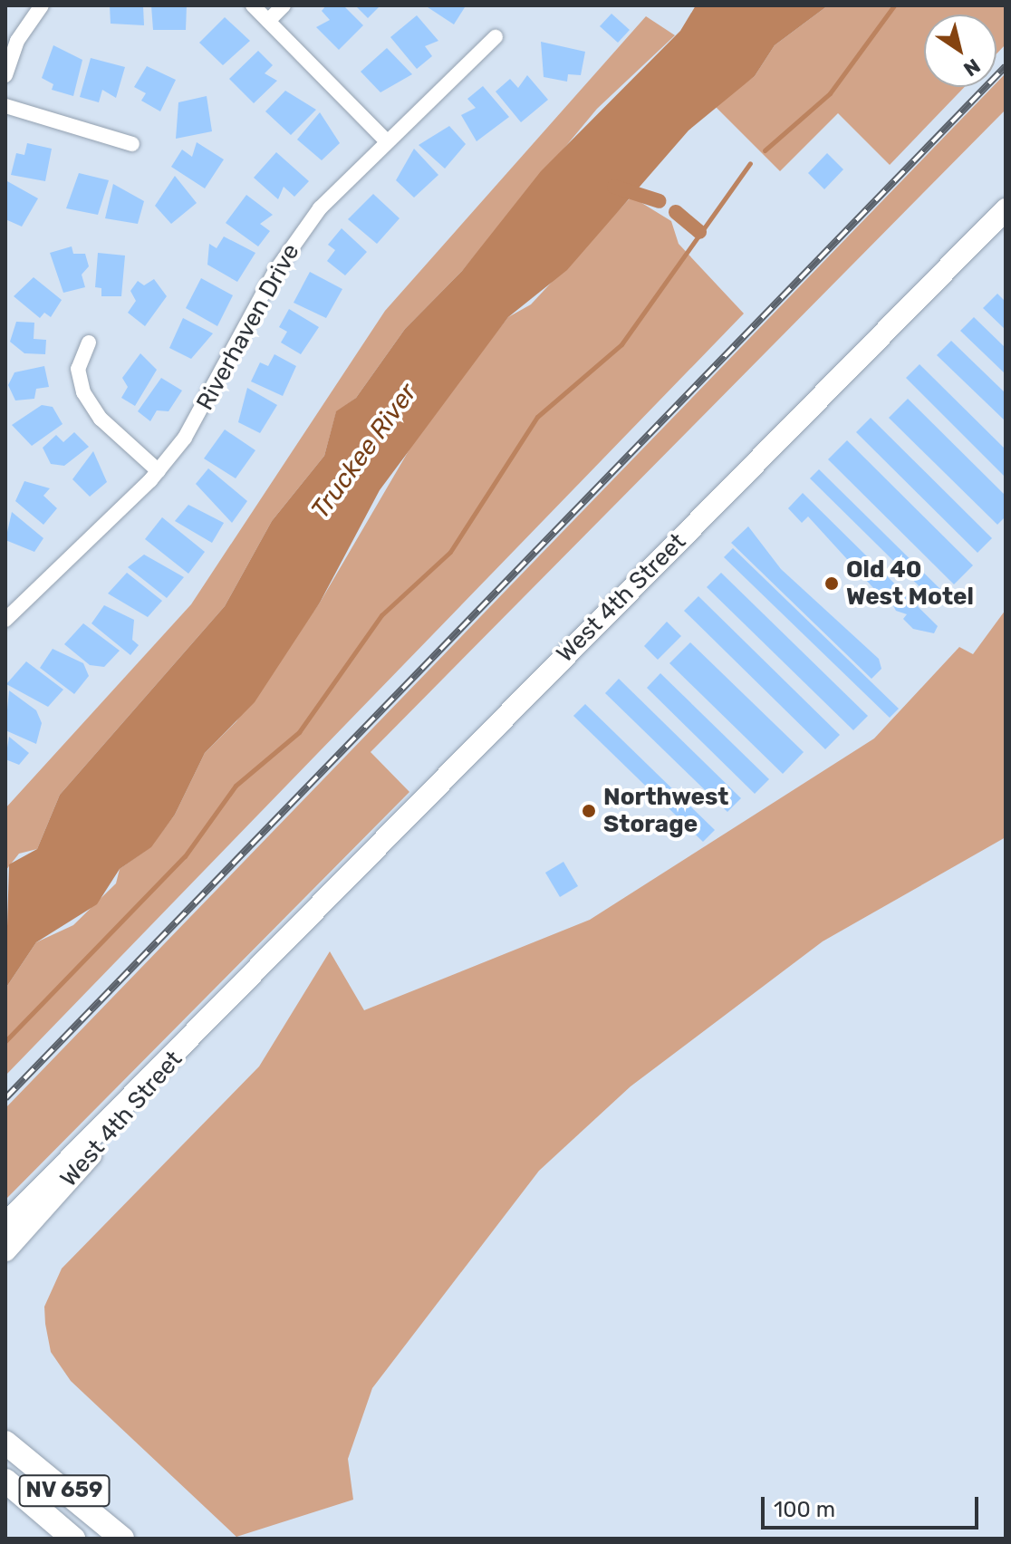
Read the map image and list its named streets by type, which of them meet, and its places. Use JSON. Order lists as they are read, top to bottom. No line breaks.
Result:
{"streets":{"main road":["West 4th Street","NV 659"],"street":["Riverhaven Drive"]},"water":["Truckee River"],"places":["Old 40 West Motel","Northwest Storage"],"scale_bar":"100 m","north":"bottom right"}
